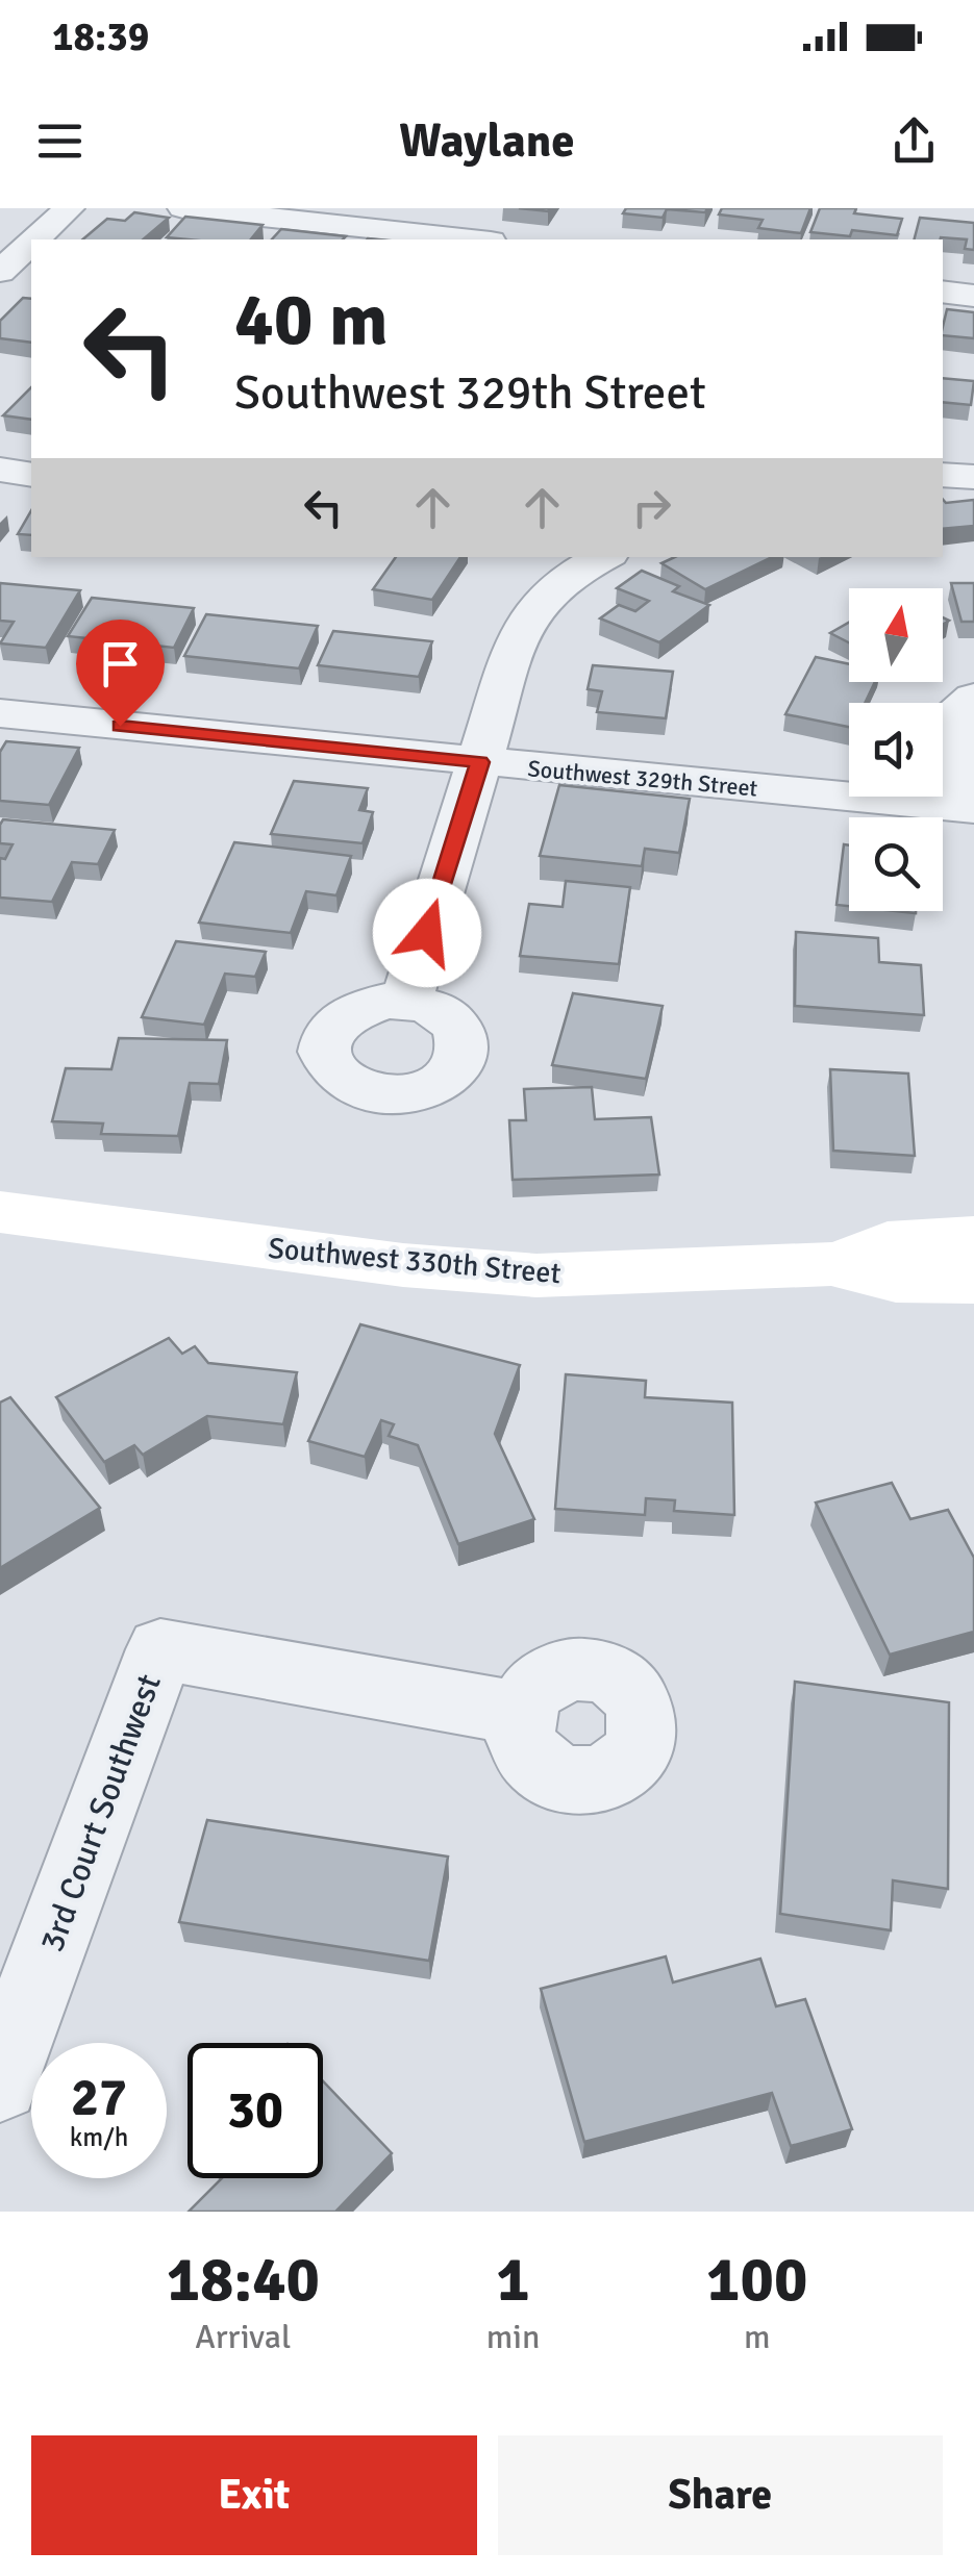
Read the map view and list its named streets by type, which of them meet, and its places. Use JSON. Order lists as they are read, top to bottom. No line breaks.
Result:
{"streets":{"street":["Southwest 329th Street","Southwest 330th Street","3rd Court Southwest"]},"north":"top","page":{"status":"18:39","header":"Waylane","turn":["40 m","Southwest 329th Street"],"speed":"27 km/h","limit":"30","eta":["18:40","Arrival","1","min","100","m"],"buttons":["Exit","Share"]}}
